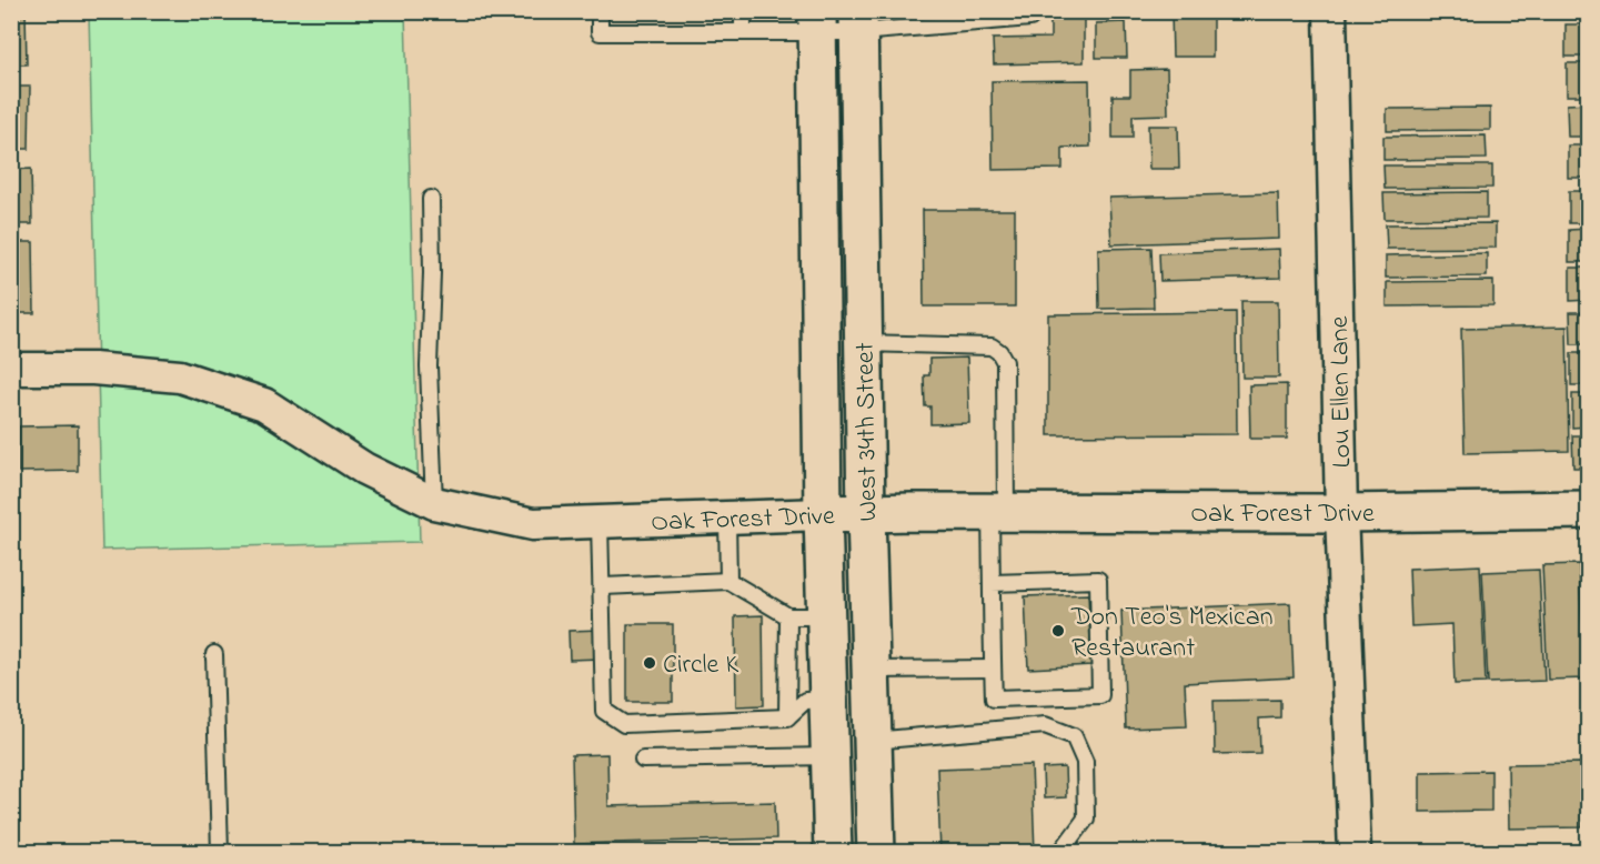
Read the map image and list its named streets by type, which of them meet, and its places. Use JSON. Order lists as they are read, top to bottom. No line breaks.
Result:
{"streets":{"main road":["West 34th Street","Oak Forest Drive"],"street":["Lou Ellen Lane"]},"crossings":[["Lou Ellen Lane","Oak Forest Drive"],["West 34th Street","Oak Forest Drive"]],"places":["Don Teo's Mexican Restaurant","Circle K"]}
